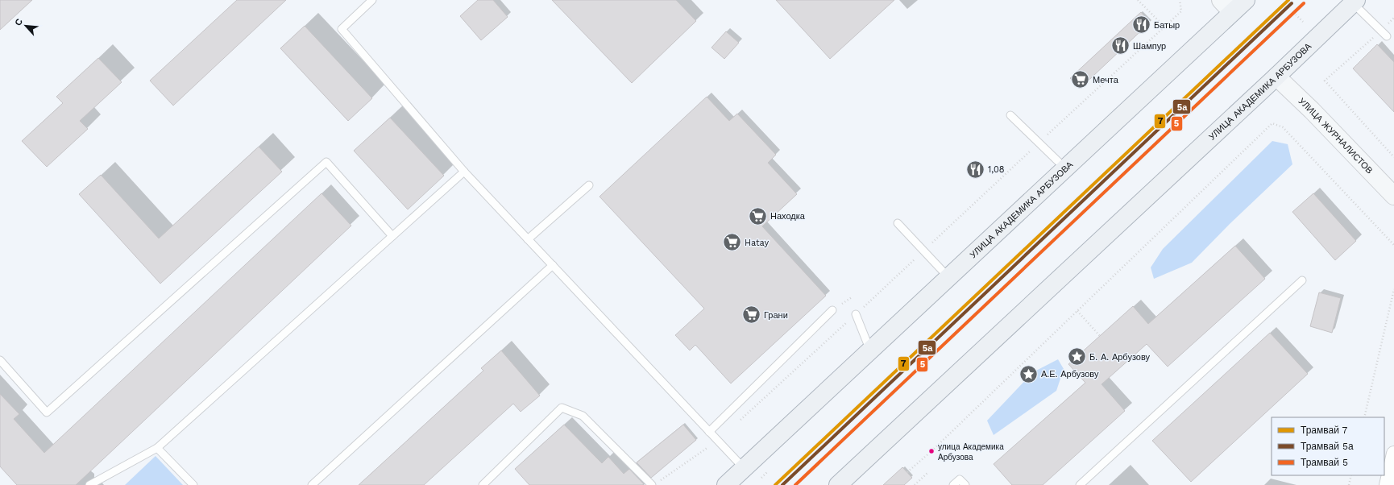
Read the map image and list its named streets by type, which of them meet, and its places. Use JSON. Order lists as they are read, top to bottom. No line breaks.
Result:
{"streets":{"main road":["УЛИЦА АКАДЕМИКА АРБУЗОВА"],"street":["УЛИЦА ЖУРНАЛИСТОВ"]},"crossings":[["УЛИЦА АКАДЕМИКА АРБУЗОВА","УЛИЦА ЖУРНАЛИСТОВ"]],"places":{"restaurant":["Батыр","Шампур","1,08"],"supermarket":["Мечта","Находка","Hatay","Грани"],"place":["Б. А. Арбузову","А.Е. Арбузову"],"other":["улица Академика Арбузова"]},"lines":["tram line 7","tram line 5а","tram line 5"],"legend":["Трамвай 7","Трамвай 5а","Трамвай 5"],"north":"top left"}
